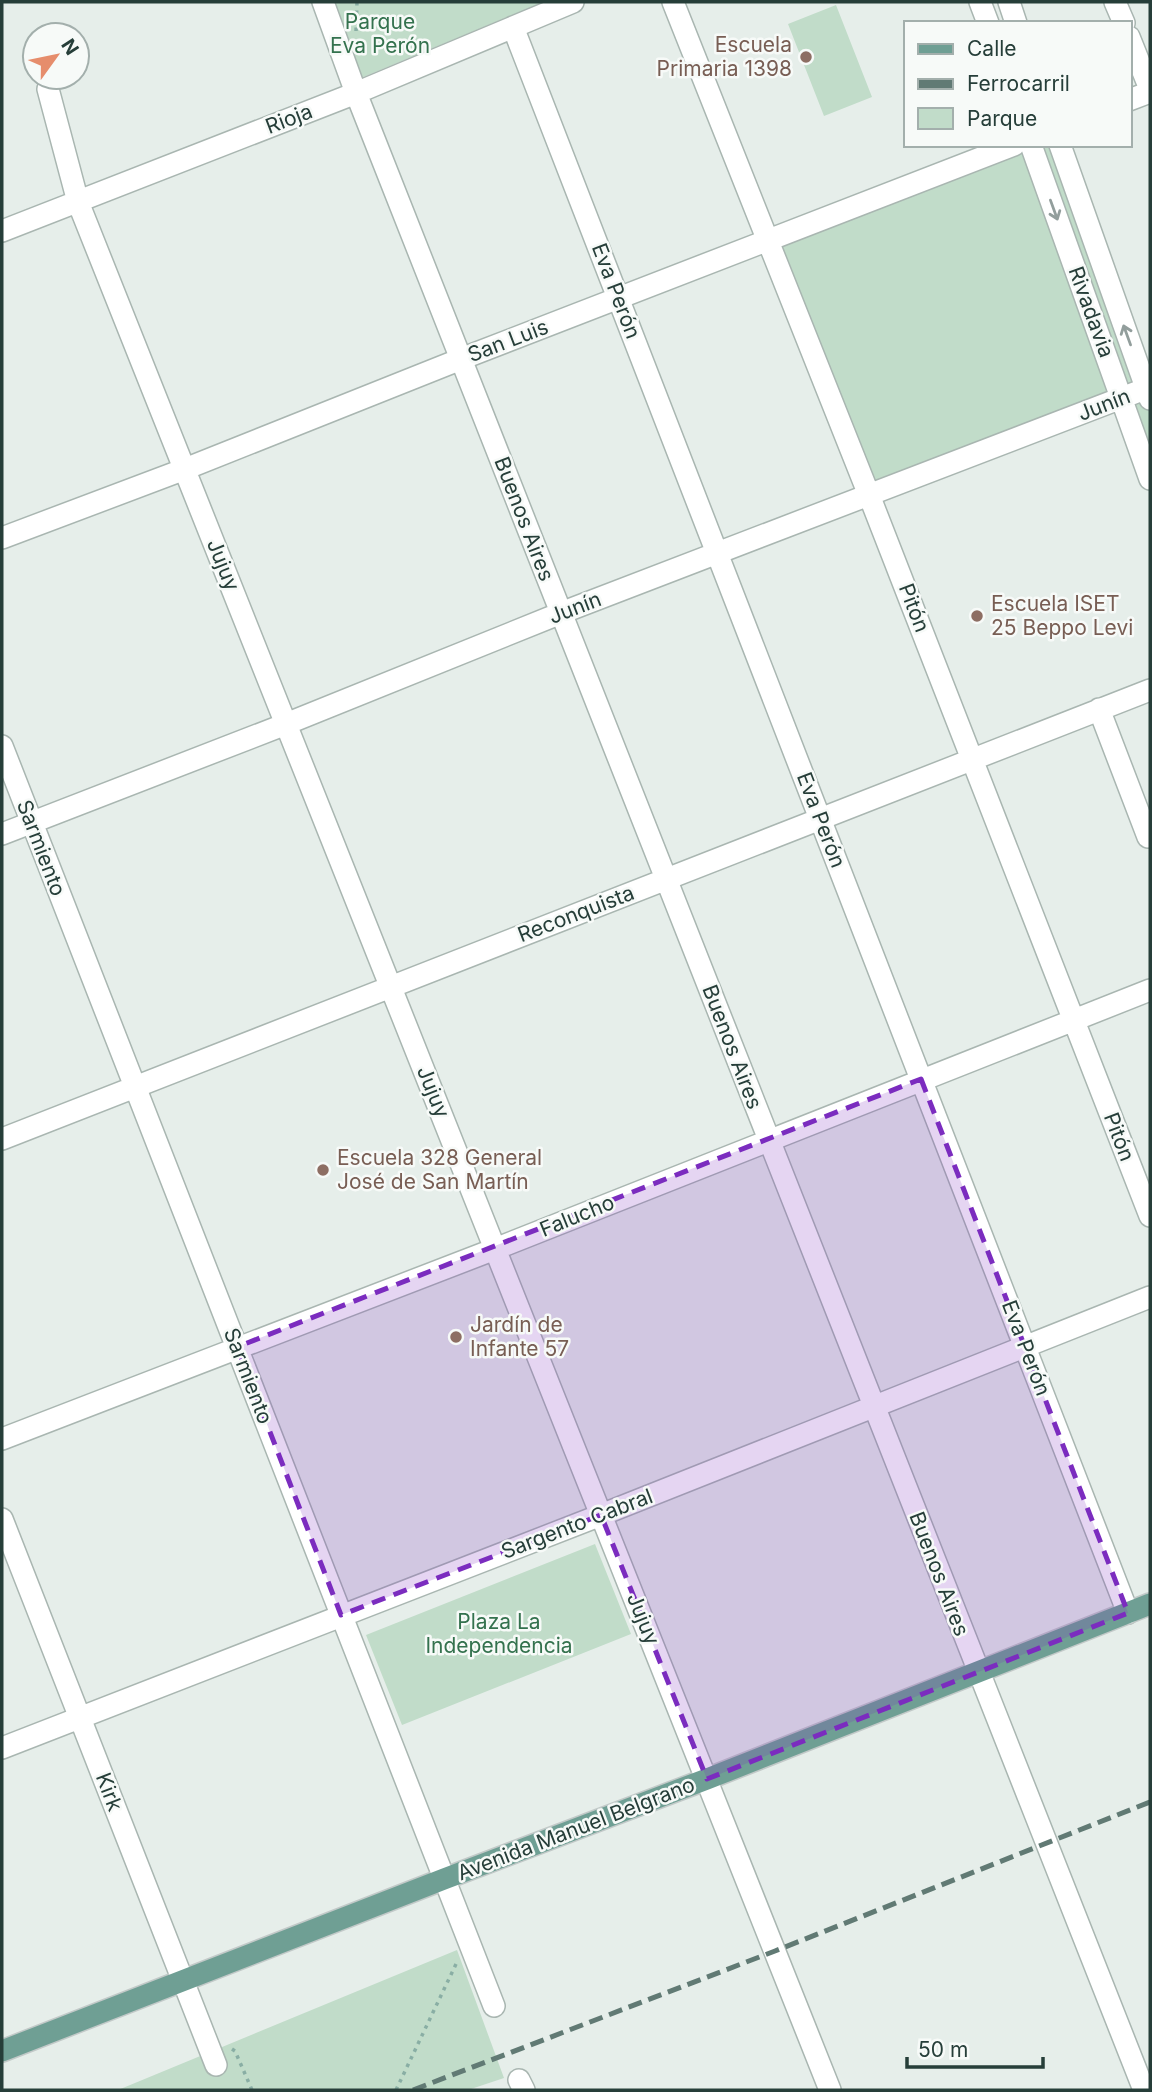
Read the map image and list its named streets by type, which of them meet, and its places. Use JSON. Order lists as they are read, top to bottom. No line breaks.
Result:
{"streets":{"main road":["Avenida Manuel Belgrano"],"street":["Rioja","Eva Perón","Rivadavia","San Luis","Junín","Buenos Aires","Jujuy","Pitón","Sarmiento","Reconquista","Falucho","Sargento Cabral","Kirk"]},"crossings":[["Rioja","Eva Perón"],["Rioja","Buenos Aires"],["Rioja","Jujuy"],["Eva Perón","San Luis"],["Eva Perón","Junín"],["Eva Perón","Reconquista"],["Eva Perón","Falucho"],["Eva Perón","Sargento Cabral"],["Eva Perón","Avenida Manuel Belgrano"],["Rivadavia","Junín"],["San Luis","Buenos Aires"],["San Luis","Jujuy"],["San Luis","Pitón"],["Junín","Buenos Aires"],["Junín","Jujuy"],["Junín","Pitón"],["Junín","Sarmiento"],["Buenos Aires","Reconquista"],["Buenos Aires","Falucho"],["Buenos Aires","Sargento Cabral"],["Buenos Aires","Avenida Manuel Belgrano"],["Jujuy","Reconquista"],["Jujuy","Falucho"],["Jujuy","Sargento Cabral"],["Jujuy","Avenida Manuel Belgrano"],["Pitón","Reconquista"],["Pitón","Falucho"],["Sarmiento","Reconquista"],["Sarmiento","Falucho"],["Sarmiento","Sargento Cabral"],["Sarmiento","Avenida Manuel Belgrano"],["Sargento Cabral","Kirk"],["Kirk","Avenida Manuel Belgrano"]],"parks":["Parque Eva Perón","Plaza La Independencia"],"places":["Escuela Primaria 1398","Escuela ISET 25 Beppo Levi","Escuela 328 General José de San Martín","Jardín de Infante 57"],"legend":["Calle","Ferrocarril","Parque"],"scale_bar":"50 m","north":"top right"}
